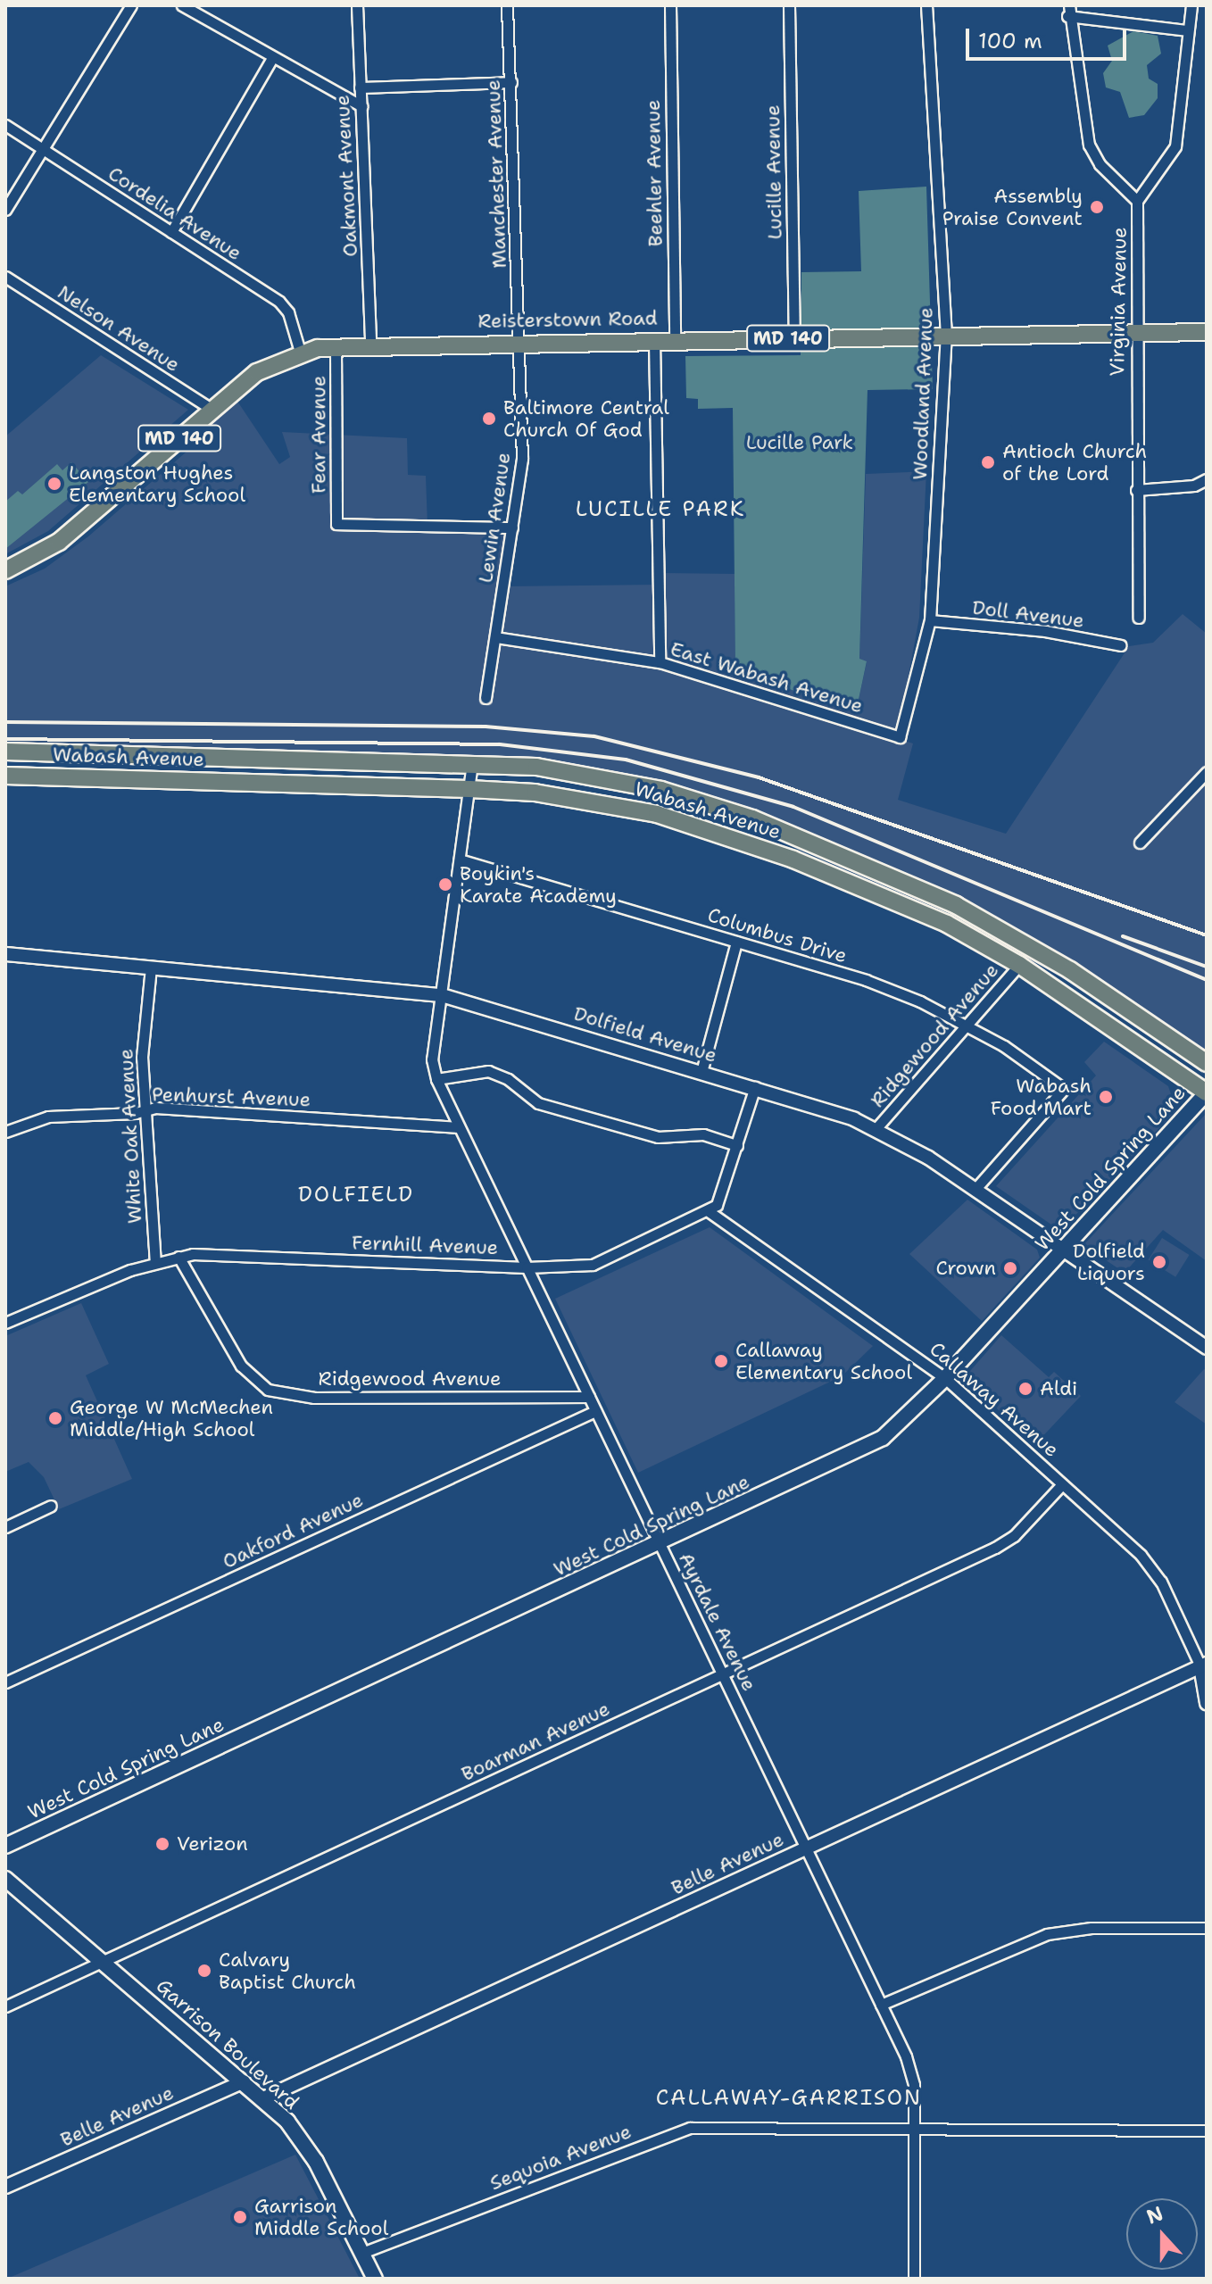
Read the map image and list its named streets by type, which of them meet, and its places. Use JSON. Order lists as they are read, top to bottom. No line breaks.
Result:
{"streets":{"main road":["Reisterstown Road","MD 140","Wabash Avenue","West Cold Spring Lane","Garrison Boulevard"],"street":["Lucille Avenue","Beehler Avenue","Manchester Avenue","Oakmont Avenue","Cordelia Avenue","Virginia Avenue","Nelson Avenue","Woodland Avenue","Fear Avenue","Lewin Avenue","Doll Avenue","East Wabash Avenue","Columbus Drive","Dolfield Avenue","Ridgewood Avenue","Penhurst Avenue","White Oak Avenue","Fernhill Avenue","Callaway Avenue","Oakford Avenue","Ayrdale Avenue","Boarman Avenue","Belle Avenue","Sequoia Avenue"]},"crossings":[["Lucille Avenue","Reisterstown Road"],["Beehler Avenue","Reisterstown Road"],["Manchester Avenue","Reisterstown Road"],["Manchester Avenue","Lewin Avenue"],["Oakmont Avenue","Reisterstown Road"],["Cordelia Avenue","Reisterstown Road"],["Virginia Avenue","Reisterstown Road"],["Reisterstown Road","Nelson Avenue"],["Reisterstown Road","Woodland Avenue"],["Reisterstown Road","Fear Avenue"],["Reisterstown Road","Lewin Avenue"],["Woodland Avenue","Doll Avenue"],["Woodland Avenue","East Wabash Avenue"],["Fear Avenue","Lewin Avenue"],["Lewin Avenue","East Wabash Avenue"],["Wabash Avenue","Ridgewood Avenue"],["Wabash Avenue","West Cold Spring Lane"],["Columbus Drive","Dolfield Avenue"],["Columbus Drive","Ridgewood Avenue"],["Dolfield Avenue","Ridgewood Avenue"],["Dolfield Avenue","White Oak Avenue"],["Dolfield Avenue","West Cold Spring Lane"],["Dolfield Avenue","Ayrdale Avenue"],["Ridgewood Avenue","Fernhill Avenue"],["Ridgewood Avenue","Ayrdale Avenue"],["Penhurst Avenue","White Oak Avenue"],["Penhurst Avenue","Ayrdale Avenue"],["White Oak Avenue","Fernhill Avenue"],["West Cold Spring Lane","Callaway Avenue"],["West Cold Spring Lane","Ayrdale Avenue"],["Fernhill Avenue","Callaway Avenue"],["Fernhill Avenue","Ayrdale Avenue"],["Callaway Avenue","Boarman Avenue"],["Callaway Avenue","Belle Avenue"],["Oakford Avenue","Ayrdale Avenue"],["Ayrdale Avenue","Boarman Avenue"],["Ayrdale Avenue","Belle Avenue"],["Ayrdale Avenue","Sequoia Avenue"],["Boarman Avenue","Garrison Boulevard"],["Belle Avenue","Garrison Boulevard"],["Garrison Boulevard","Sequoia Avenue"]],"districts":["LUCILLE PARK","DOLFIELD","CALLAWAY-GARRISON"],"parks":["Lucille Park"],"places":["Assembly Praise Convent","Baltimore Central Church Of God","Antioch Church of the Lord","Langston Hughes Elementary School","Boykin's Karate Academy","Wabash Food Mart","Dolfield Liquors","Crown","Callaway Elementary School","Aldi","George W McMechen Middle/High School","Verizon","Calvary Baptist Church","Garrison Middle School"],"scale_bar":"100 m","north":"top"}
